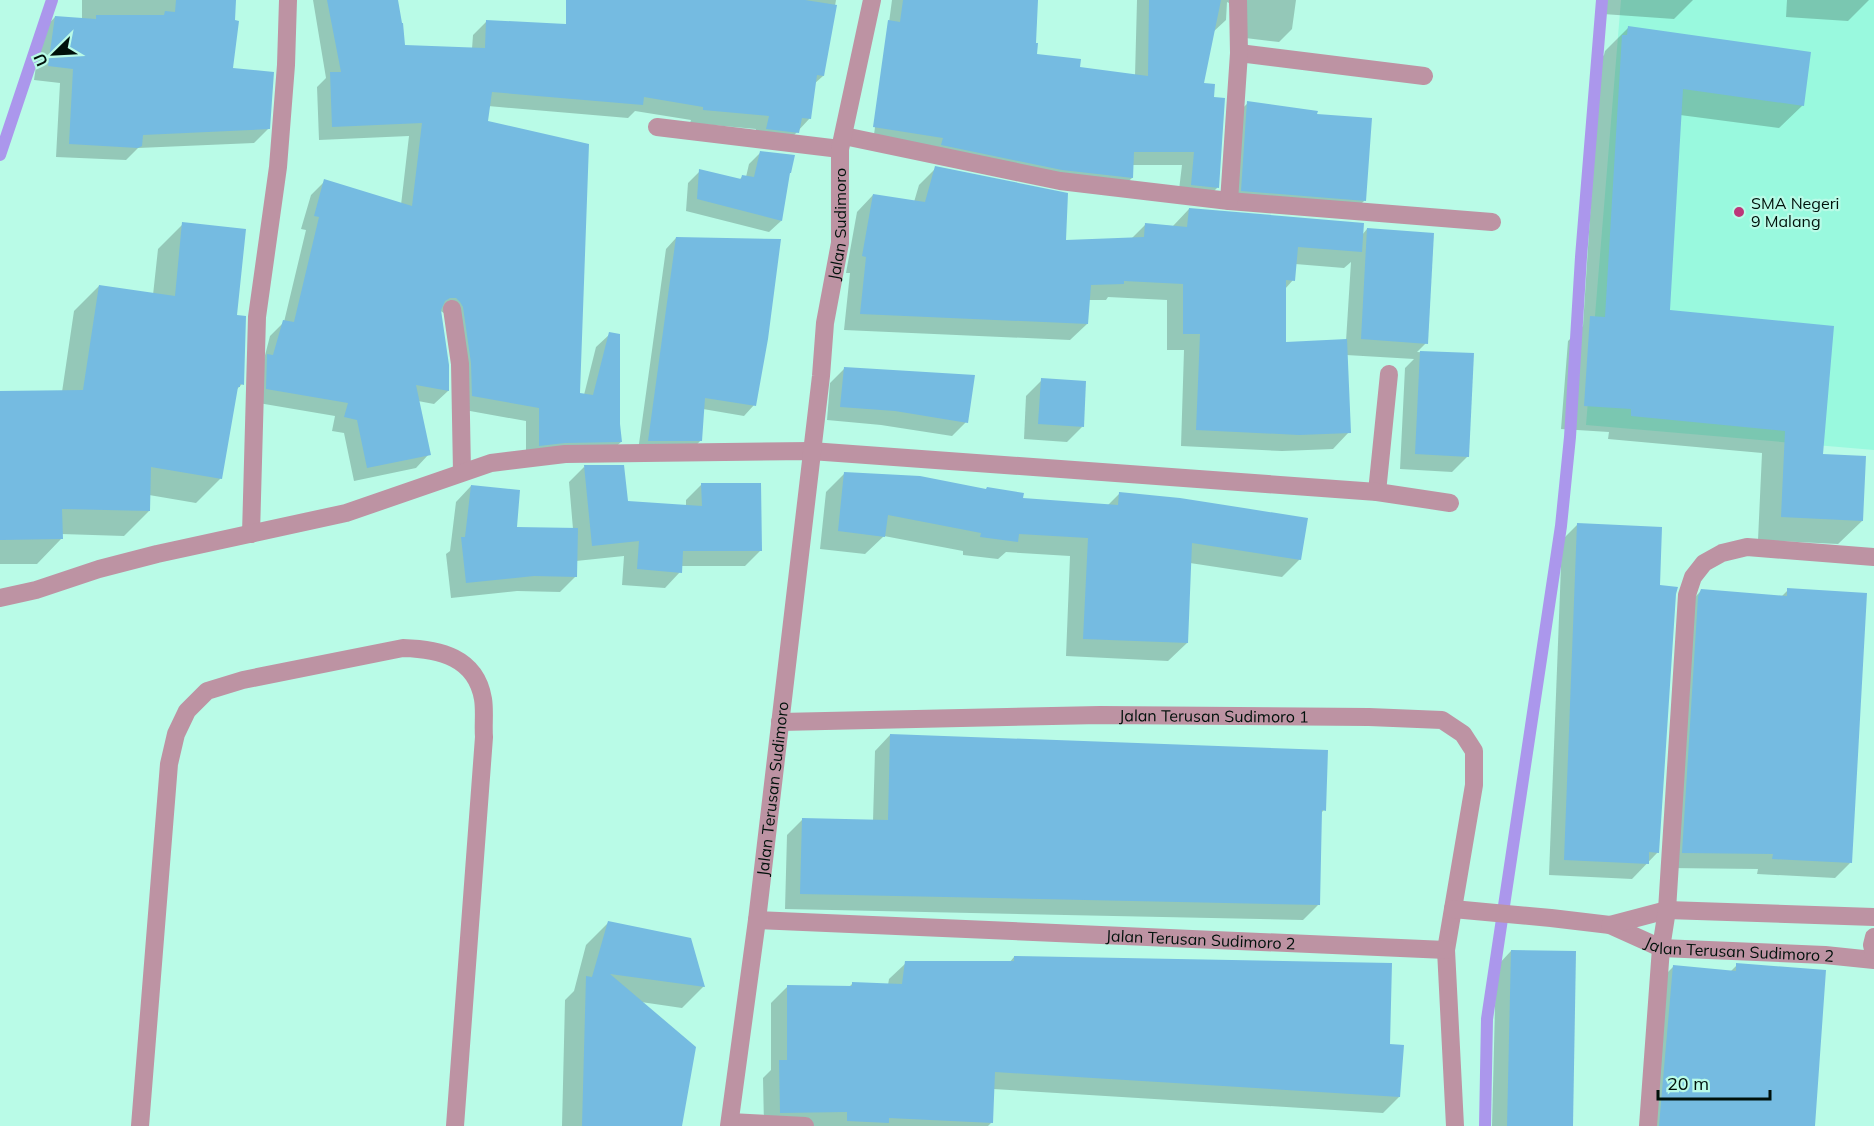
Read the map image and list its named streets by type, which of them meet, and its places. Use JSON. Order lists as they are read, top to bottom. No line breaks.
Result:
{"streets":{"street":["Jalan Sudimoro","Jalan Terusan Sudimoro 1","Jalan Terusan Sudimoro","Jalan Terusan Sudimoro 2"]},"crossings":[["Jalan Sudimoro","Jalan Terusan Sudimoro"],["Jalan Terusan Sudimoro 1","Jalan Terusan Sudimoro"],["Jalan Terusan Sudimoro 1","Jalan Terusan Sudimoro 2"],["Jalan Terusan Sudimoro","Jalan Terusan Sudimoro 2"]],"places":["SMA Negeri 9 Malang"],"scale_bar":"20 m","north":"bottom left"}
